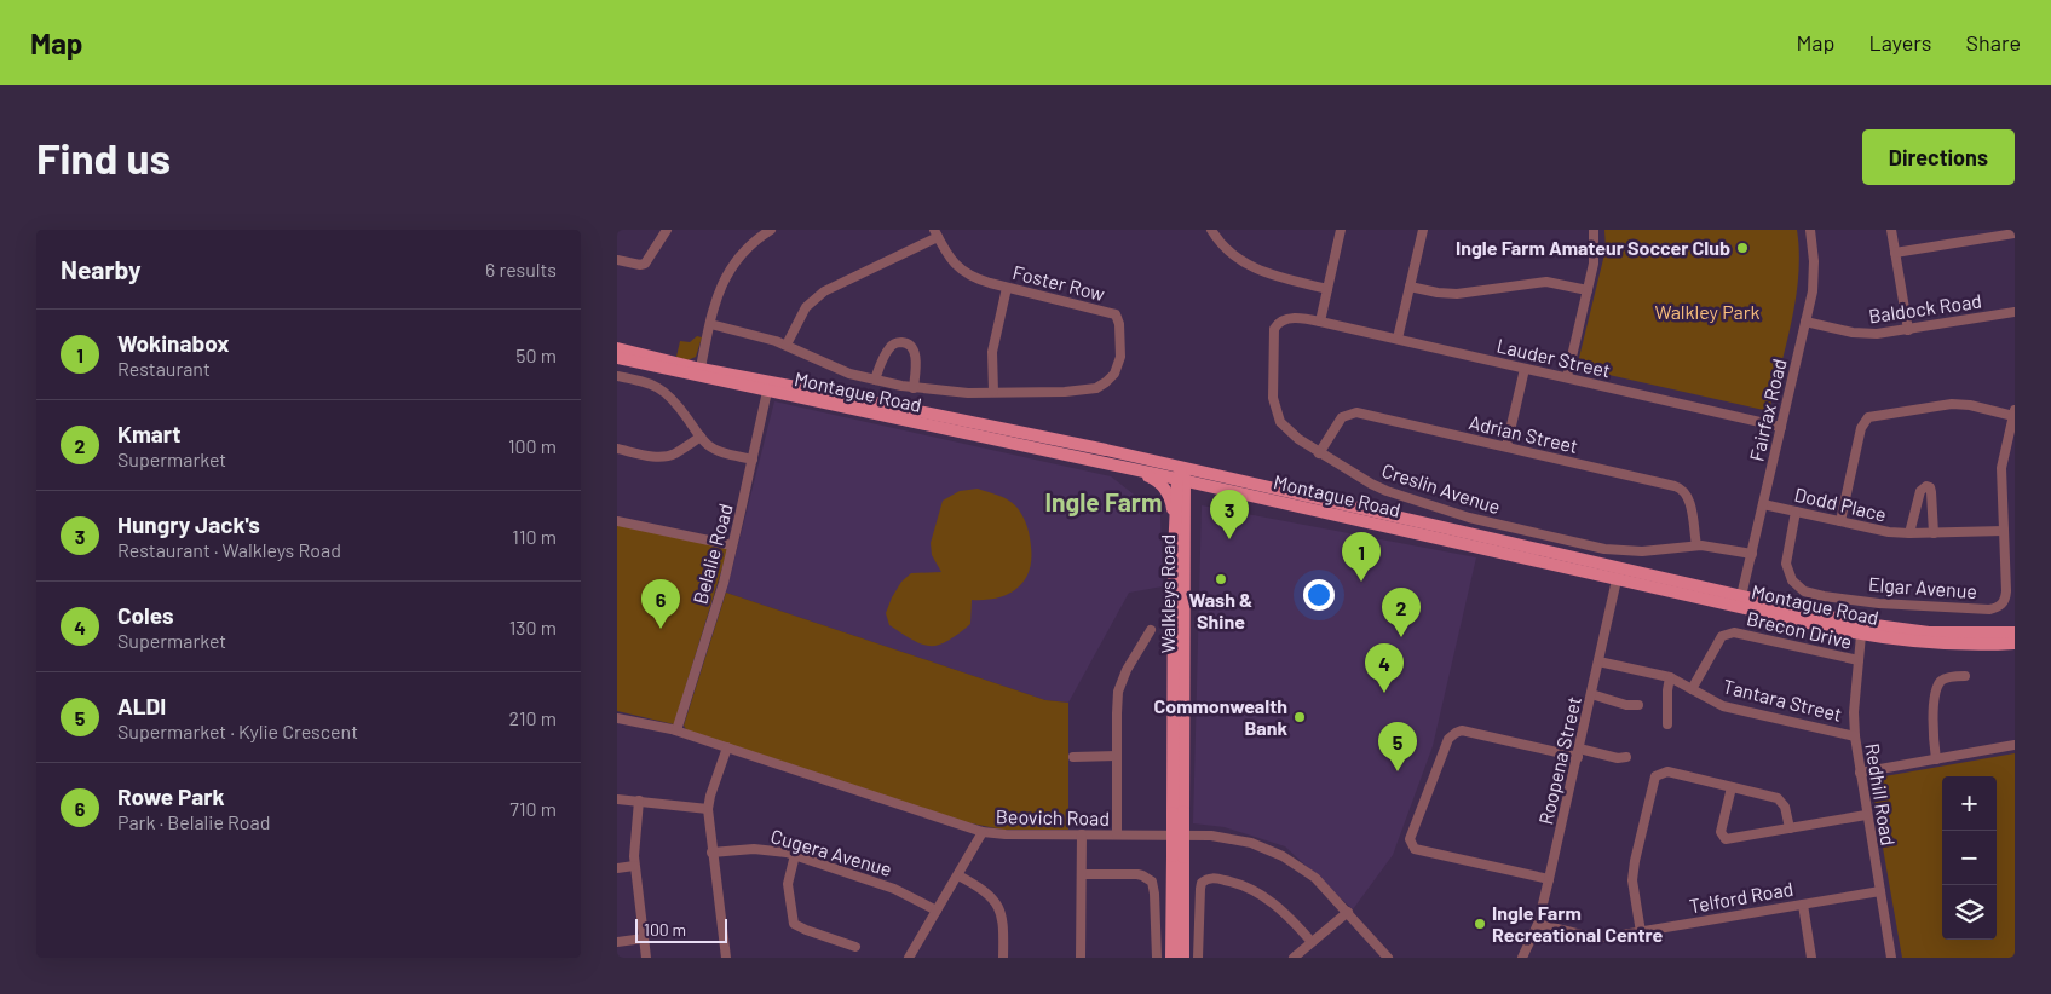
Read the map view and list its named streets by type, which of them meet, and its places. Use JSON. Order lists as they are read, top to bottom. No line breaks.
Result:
{"streets":{"main road":["Montague Road","Walkleys Road"],"street":["Foster Row","Baldock Road","Lauder Street","Fairfax Road","Adrian Street","Creslin Avenue","Dodd Place","Belalie Road","Elgar Avenue","Brecon Drive","Tantara Street","Roopena Street","Redhill Road","Beovich Road","Cugera Avenue","Telford Road"]},"crossings":[["Baldock Road","Fairfax Road"],["Lauder Street","Fairfax Road"],["Lauder Street","Creslin Avenue"],["Montague Road","Fairfax Road"],["Montague Road","Belalie Road"],["Montague Road","Walkleys Road"],["Montague Road","Roopena Street"],["Montague Road","Redhill Road"],["Fairfax Road","Creslin Avenue"],["Fairfax Road","Dodd Place"],["Adrian Street","Creslin Avenue"],["Dodd Place","Elgar Avenue"],["Belalie Road","Beovich Road"],["Brecon Drive","Tantara Street"],["Brecon Drive","Redhill Road"],["Tantara Street","Roopena Street"],["Tantara Street","Redhill Road"],["Roopena Street","Telford Road"],["Redhill Road","Telford Road"]],"districts":["Ingle Farm"],"parks":["Walkley Park"],"places":["Ingle Farm Amateur Soccer Club","Wash & Shine","Commonwealth Bank","Ingle Farm Recreational Centre"],"scale_bar":"100 m","page":{"header":"Map","nav":["Map","Layers","Share"],"buttons":"Directions","title":"Find us","heading":["Nearby","6 results"],"list":[{"mark":"1","name":"Wokinabox","note":"Restaurant","value":"50 m"},{"mark":"2","name":"Kmart","note":"Supermarket","value":"100 m"},{"mark":"3","name":"Hungry Jack's","note":"Restaurant · Walkleys Road","value":"110 m"},{"mark":"4","name":"Coles","note":"Supermarket","value":"130 m"},{"mark":"5","name":"ALDI","note":"Supermarket · Kylie Crescent","value":"210 m"},{"mark":"6","name":"Rowe Park","note":"Park · Belalie Road","value":"710 m"}],"pins":["3","1","6","2","4","5"],"map_buttons":["+","−"],"scale":"100 m"}}
